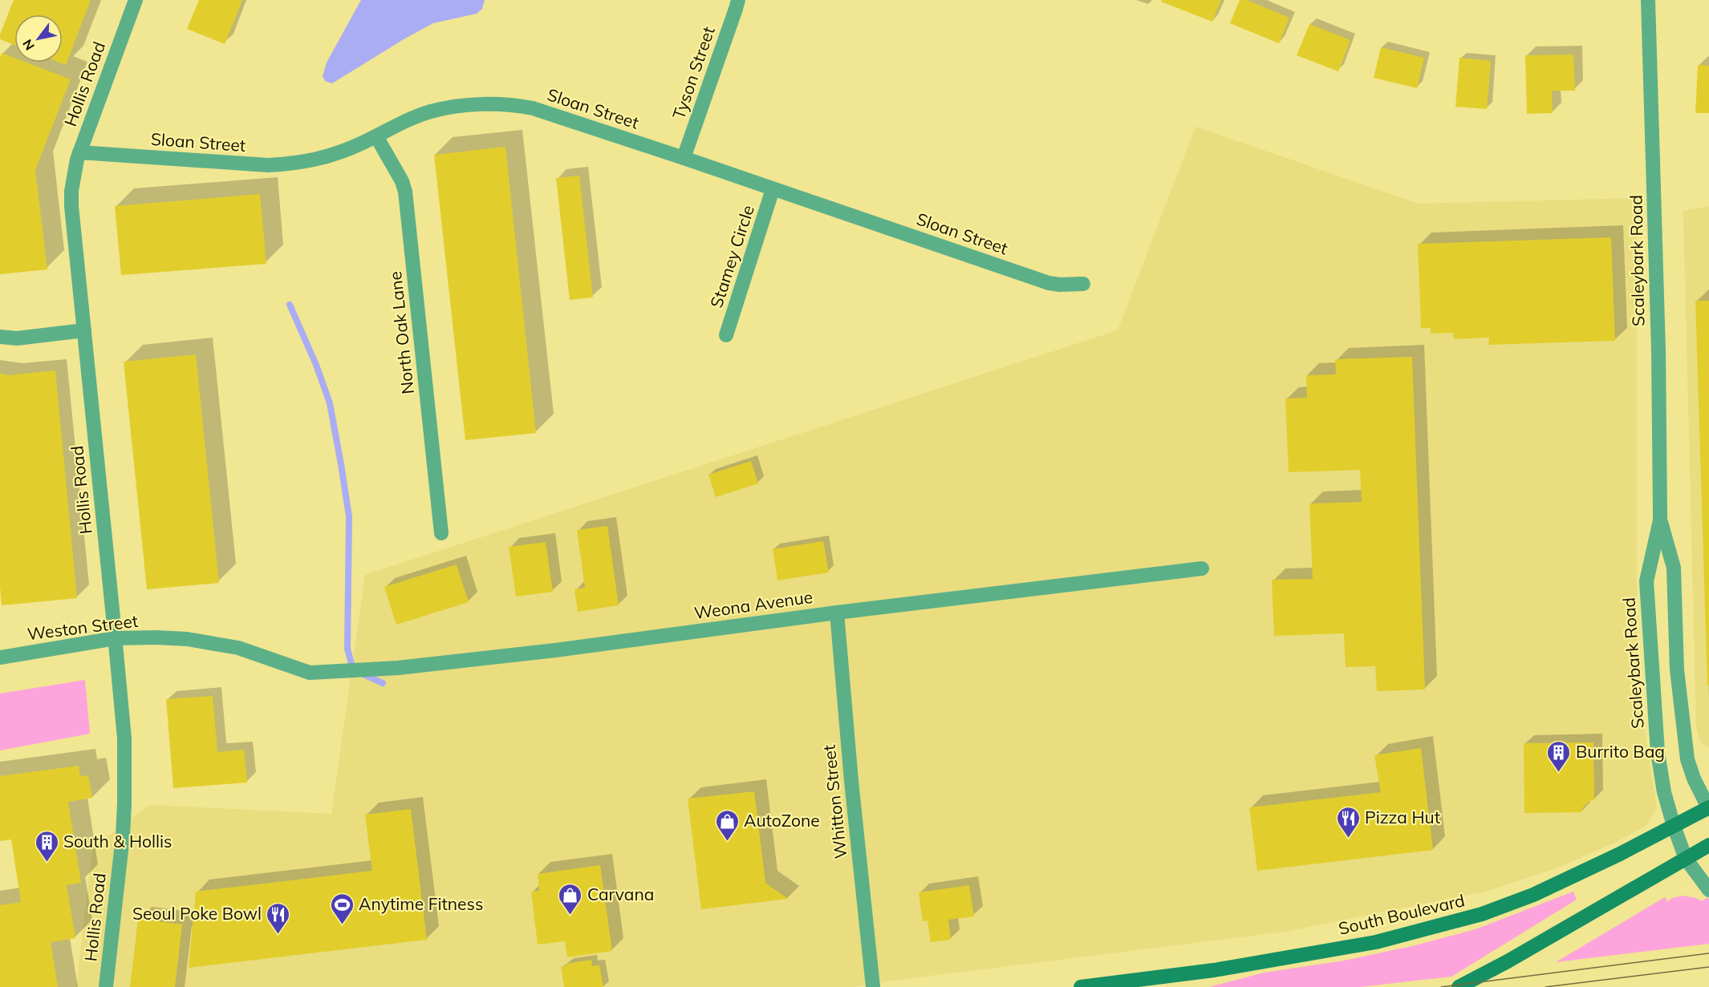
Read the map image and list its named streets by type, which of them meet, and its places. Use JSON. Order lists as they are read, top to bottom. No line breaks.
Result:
{"streets":{"main road":["South Boulevard"],"street":["Tyson Street","Hollis Road","Sloan Street","Stamey Circle","Scaleybark Road","North Oak Lane","Weona Avenue","Weston Street","Whitton Street"]},"crossings":[["Tyson Street","Sloan Street"],["Hollis Road","Sloan Street"],["Hollis Road","Weston Street"],["Sloan Street","Stamey Circle"],["Sloan Street","North Oak Lane"],["Scaleybark Road","South Boulevard"],["Weona Avenue","Weston Street"],["Weona Avenue","Whitton Street"]],"places":{"building":["Burrito Bag","South & Hollis"],"restaurant":["Pizza Hut","Seoul Poke Bowl"],"shop":["AutoZone","Carvana"],"sports":["Anytime Fitness"]},"north":"bottom left"}
